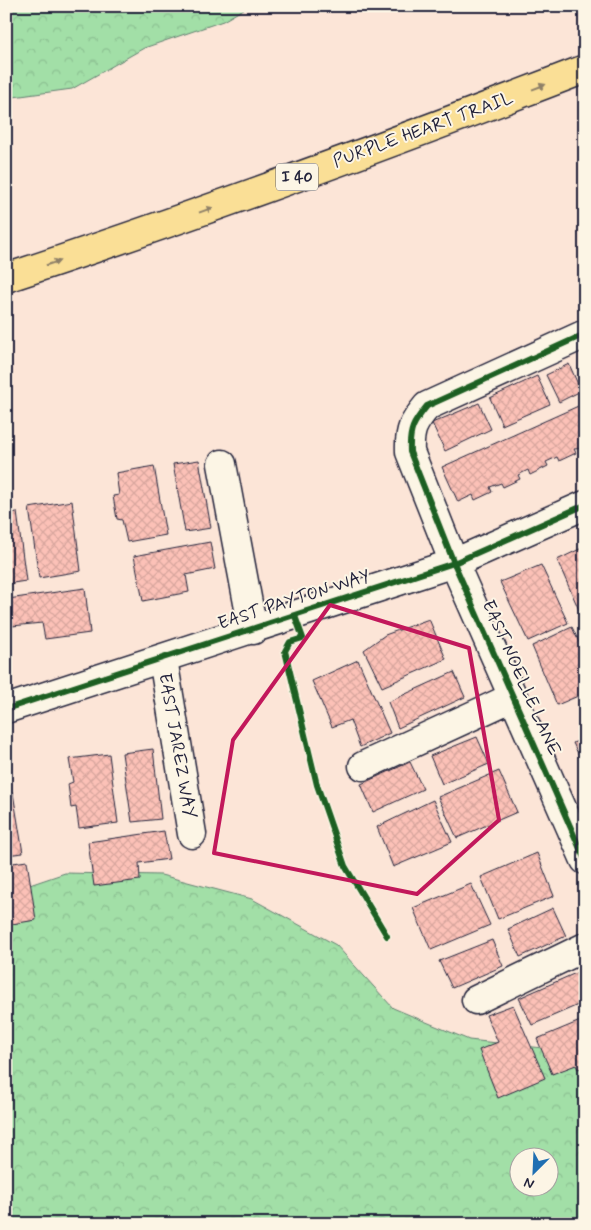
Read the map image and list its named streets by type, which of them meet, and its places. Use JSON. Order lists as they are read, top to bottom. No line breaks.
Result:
{"streets":{"highway":["PURPLE HEART TRAIL","I 40"],"street":["EAST PAYTON WAY","EAST NOELLE LANE","EAST JAREZ WAY"]},"crossings":[["EAST PAYTON WAY","EAST NOELLE LANE"],["EAST PAYTON WAY","EAST JAREZ WAY"]],"one_way":["PURPLE HEART TRAIL"],"north":"bottom left"}
